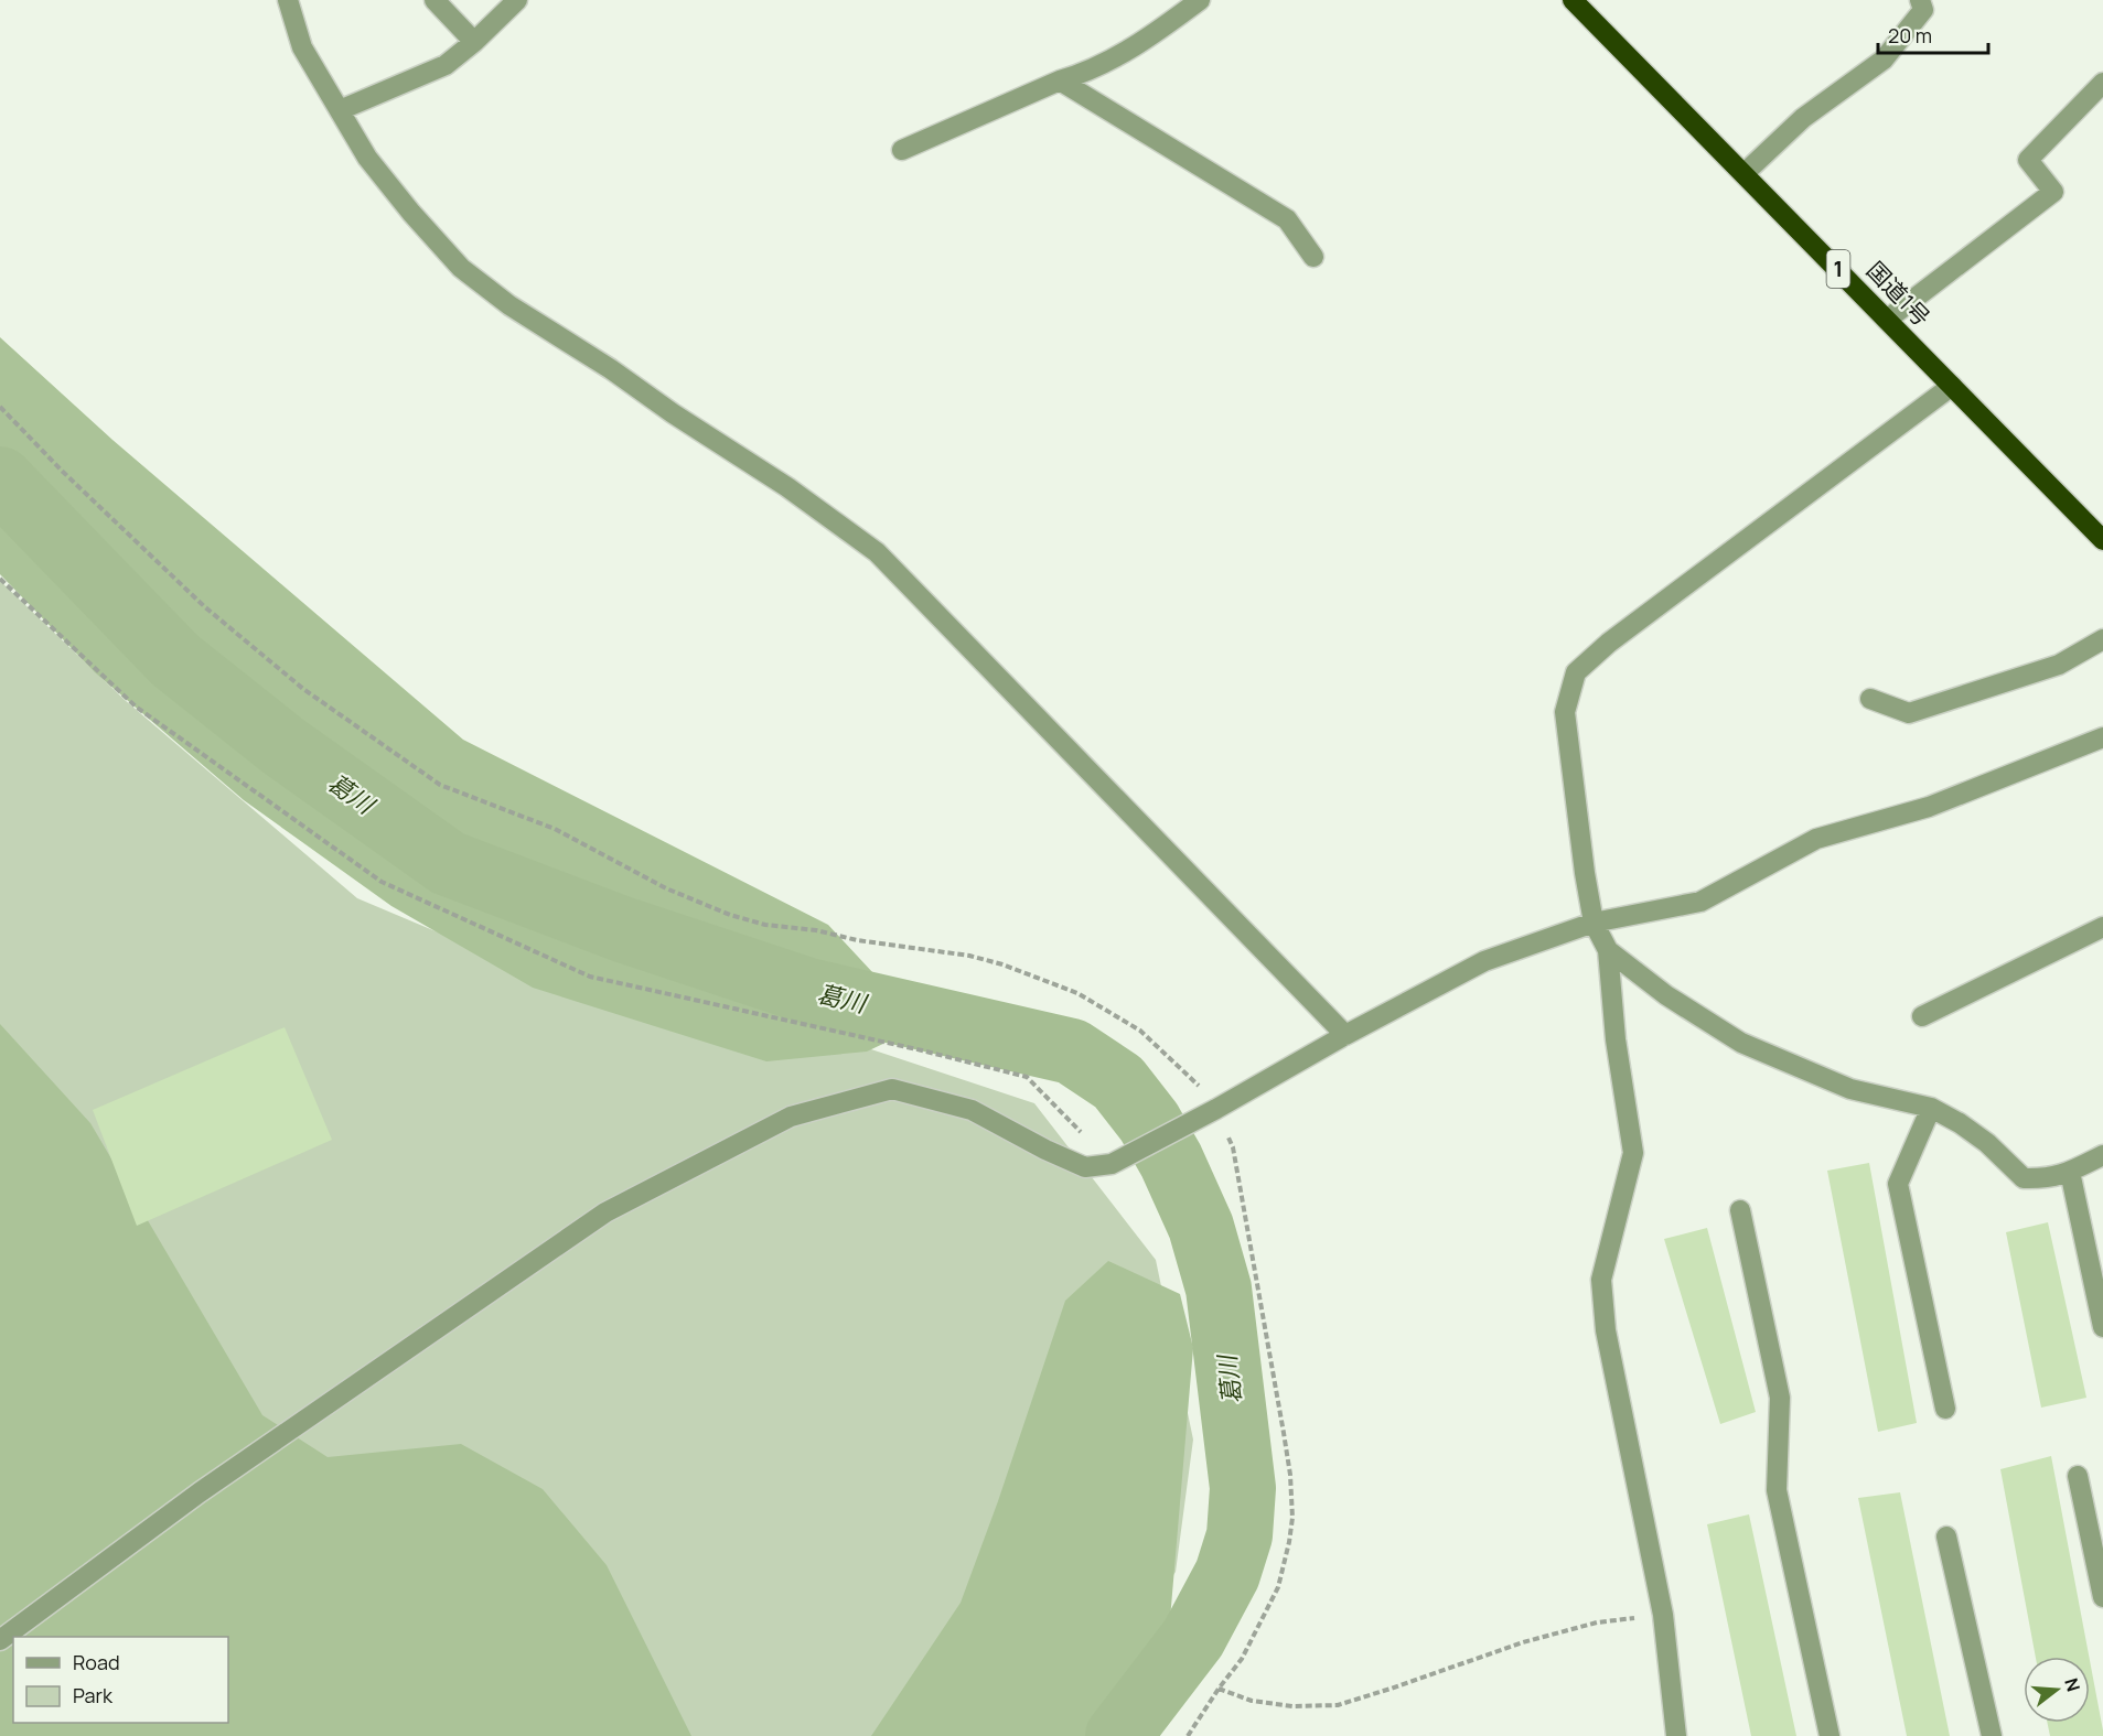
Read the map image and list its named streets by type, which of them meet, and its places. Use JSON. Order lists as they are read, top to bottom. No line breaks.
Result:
{"streets":{"highway":["1","国道1号"]},"water":["葛川"],"legend":["Road","Park"],"scale_bar":"20 m","north":"right"}
